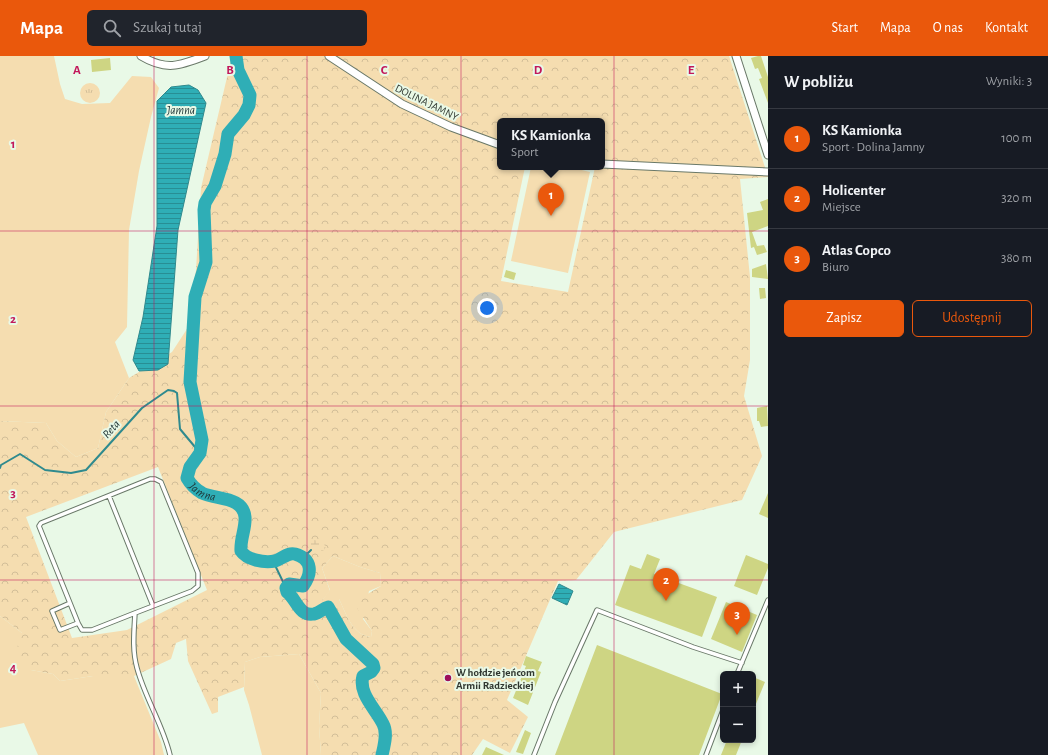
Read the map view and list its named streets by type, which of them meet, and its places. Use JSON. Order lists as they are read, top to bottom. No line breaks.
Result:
{"streets":{"street":["DOLINA JAMNY"]},"water":["Jamna","Reta"],"places":["W hołdzie jeńcom Armii Radzieckiej"],"page":{"header":"Mapa","search":"Szukaj tutaj","nav":["Start","Mapa","O nas","Kontakt"],"heading":["W pobliżu","Wyniki: 3"],"list":[{"mark":"1","name":"KS Kamionka","note":"Sport · Dolina Jamny","value":"100 m"},{"mark":"2","name":"Holicenter","note":"Miejsce","value":"320 m"},{"mark":"3","name":"Atlas Copco","note":"Biuro","value":"380 m"}],"popup":["KS Kamionka","Sport"],"pins":["1","2","3"],"buttons":["Zapisz","Udostępnij"],"map_buttons":["+","−"]},"grid":{"columns":["A","B","C","D","E"],"rows":["1","2","3","4"]}}
